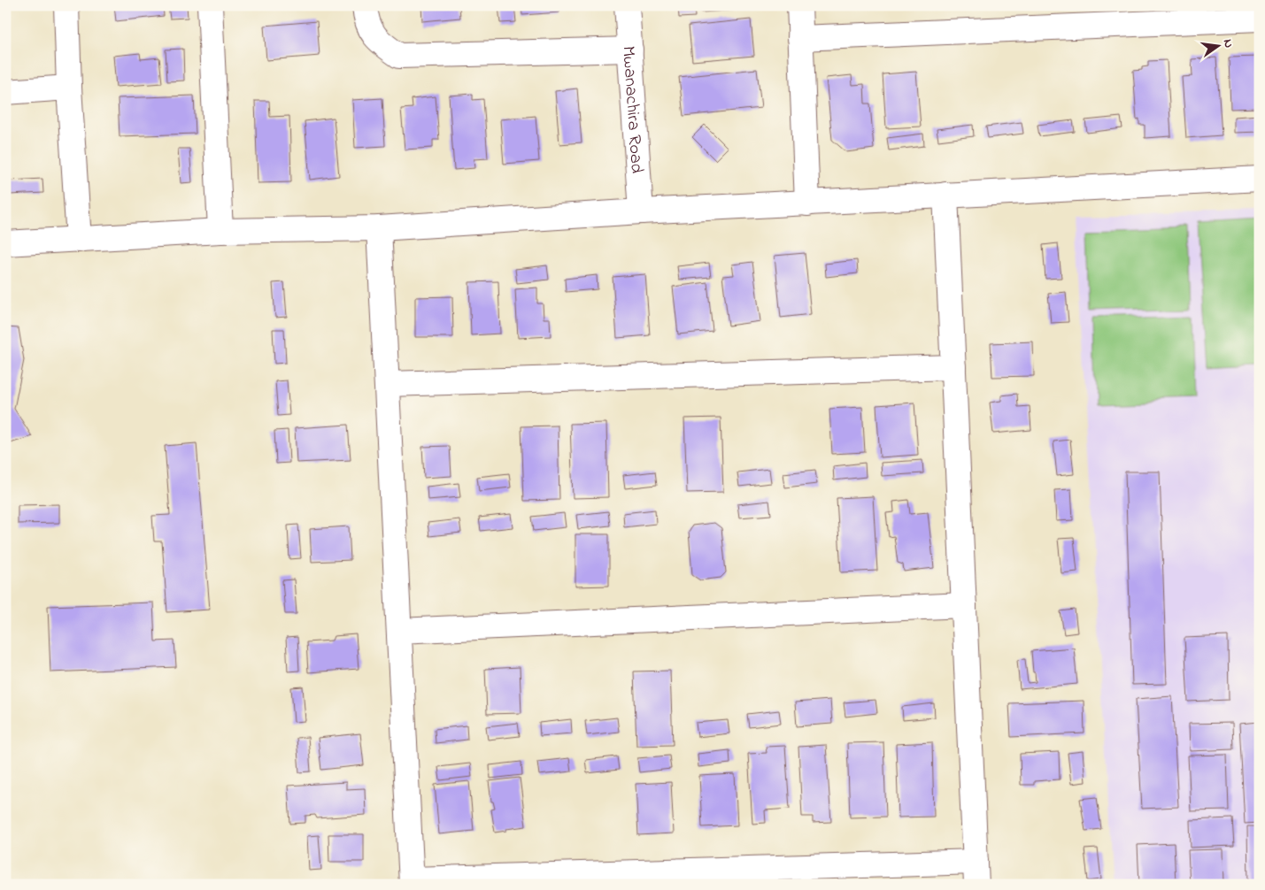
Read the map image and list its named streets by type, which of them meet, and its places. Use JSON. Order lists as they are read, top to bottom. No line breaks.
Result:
{"streets":{"street":["Mwanachira Road"]},"north":"right"}
